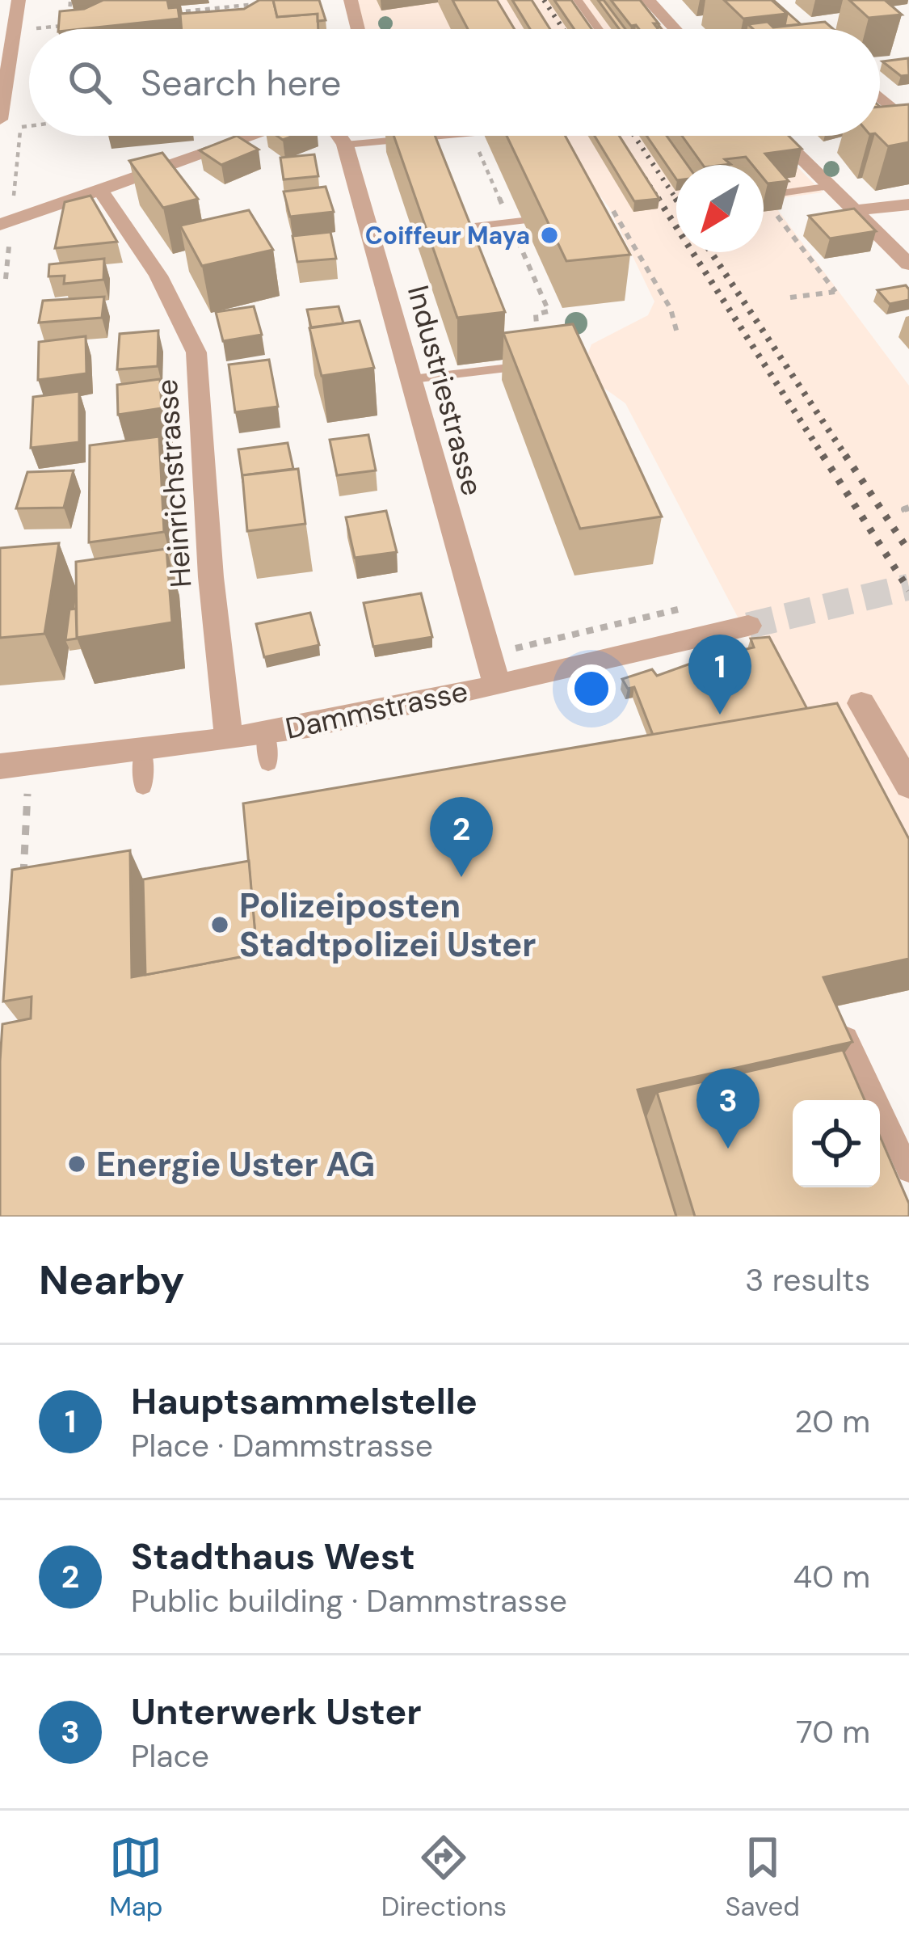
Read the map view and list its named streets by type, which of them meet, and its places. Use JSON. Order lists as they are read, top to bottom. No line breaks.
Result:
{"streets":{"street":["Industriestrasse","Heinrichstrasse","Dammstrasse"]},"crossings":[["Industriestrasse","Dammstrasse"],["Heinrichstrasse","Dammstrasse"]],"places":["Coiffeur Maya","Polizeiposten Stadtpolizei Uster","Energie Uster AG"],"north":"bottom left","page":{"search":"Search here","pins":["1","2","3"],"heading":["Nearby","3 results"],"list":[{"mark":"1","name":"Hauptsammelstelle","note":"Place · Dammstrasse","value":"20 m"},{"mark":"2","name":"Stadthaus West","note":"Public building · Dammstrasse","value":"40 m"},{"mark":"3","name":"Unterwerk Uster","note":"Place","value":"70 m"}],"nav":["Map","Directions","Saved"]}}
